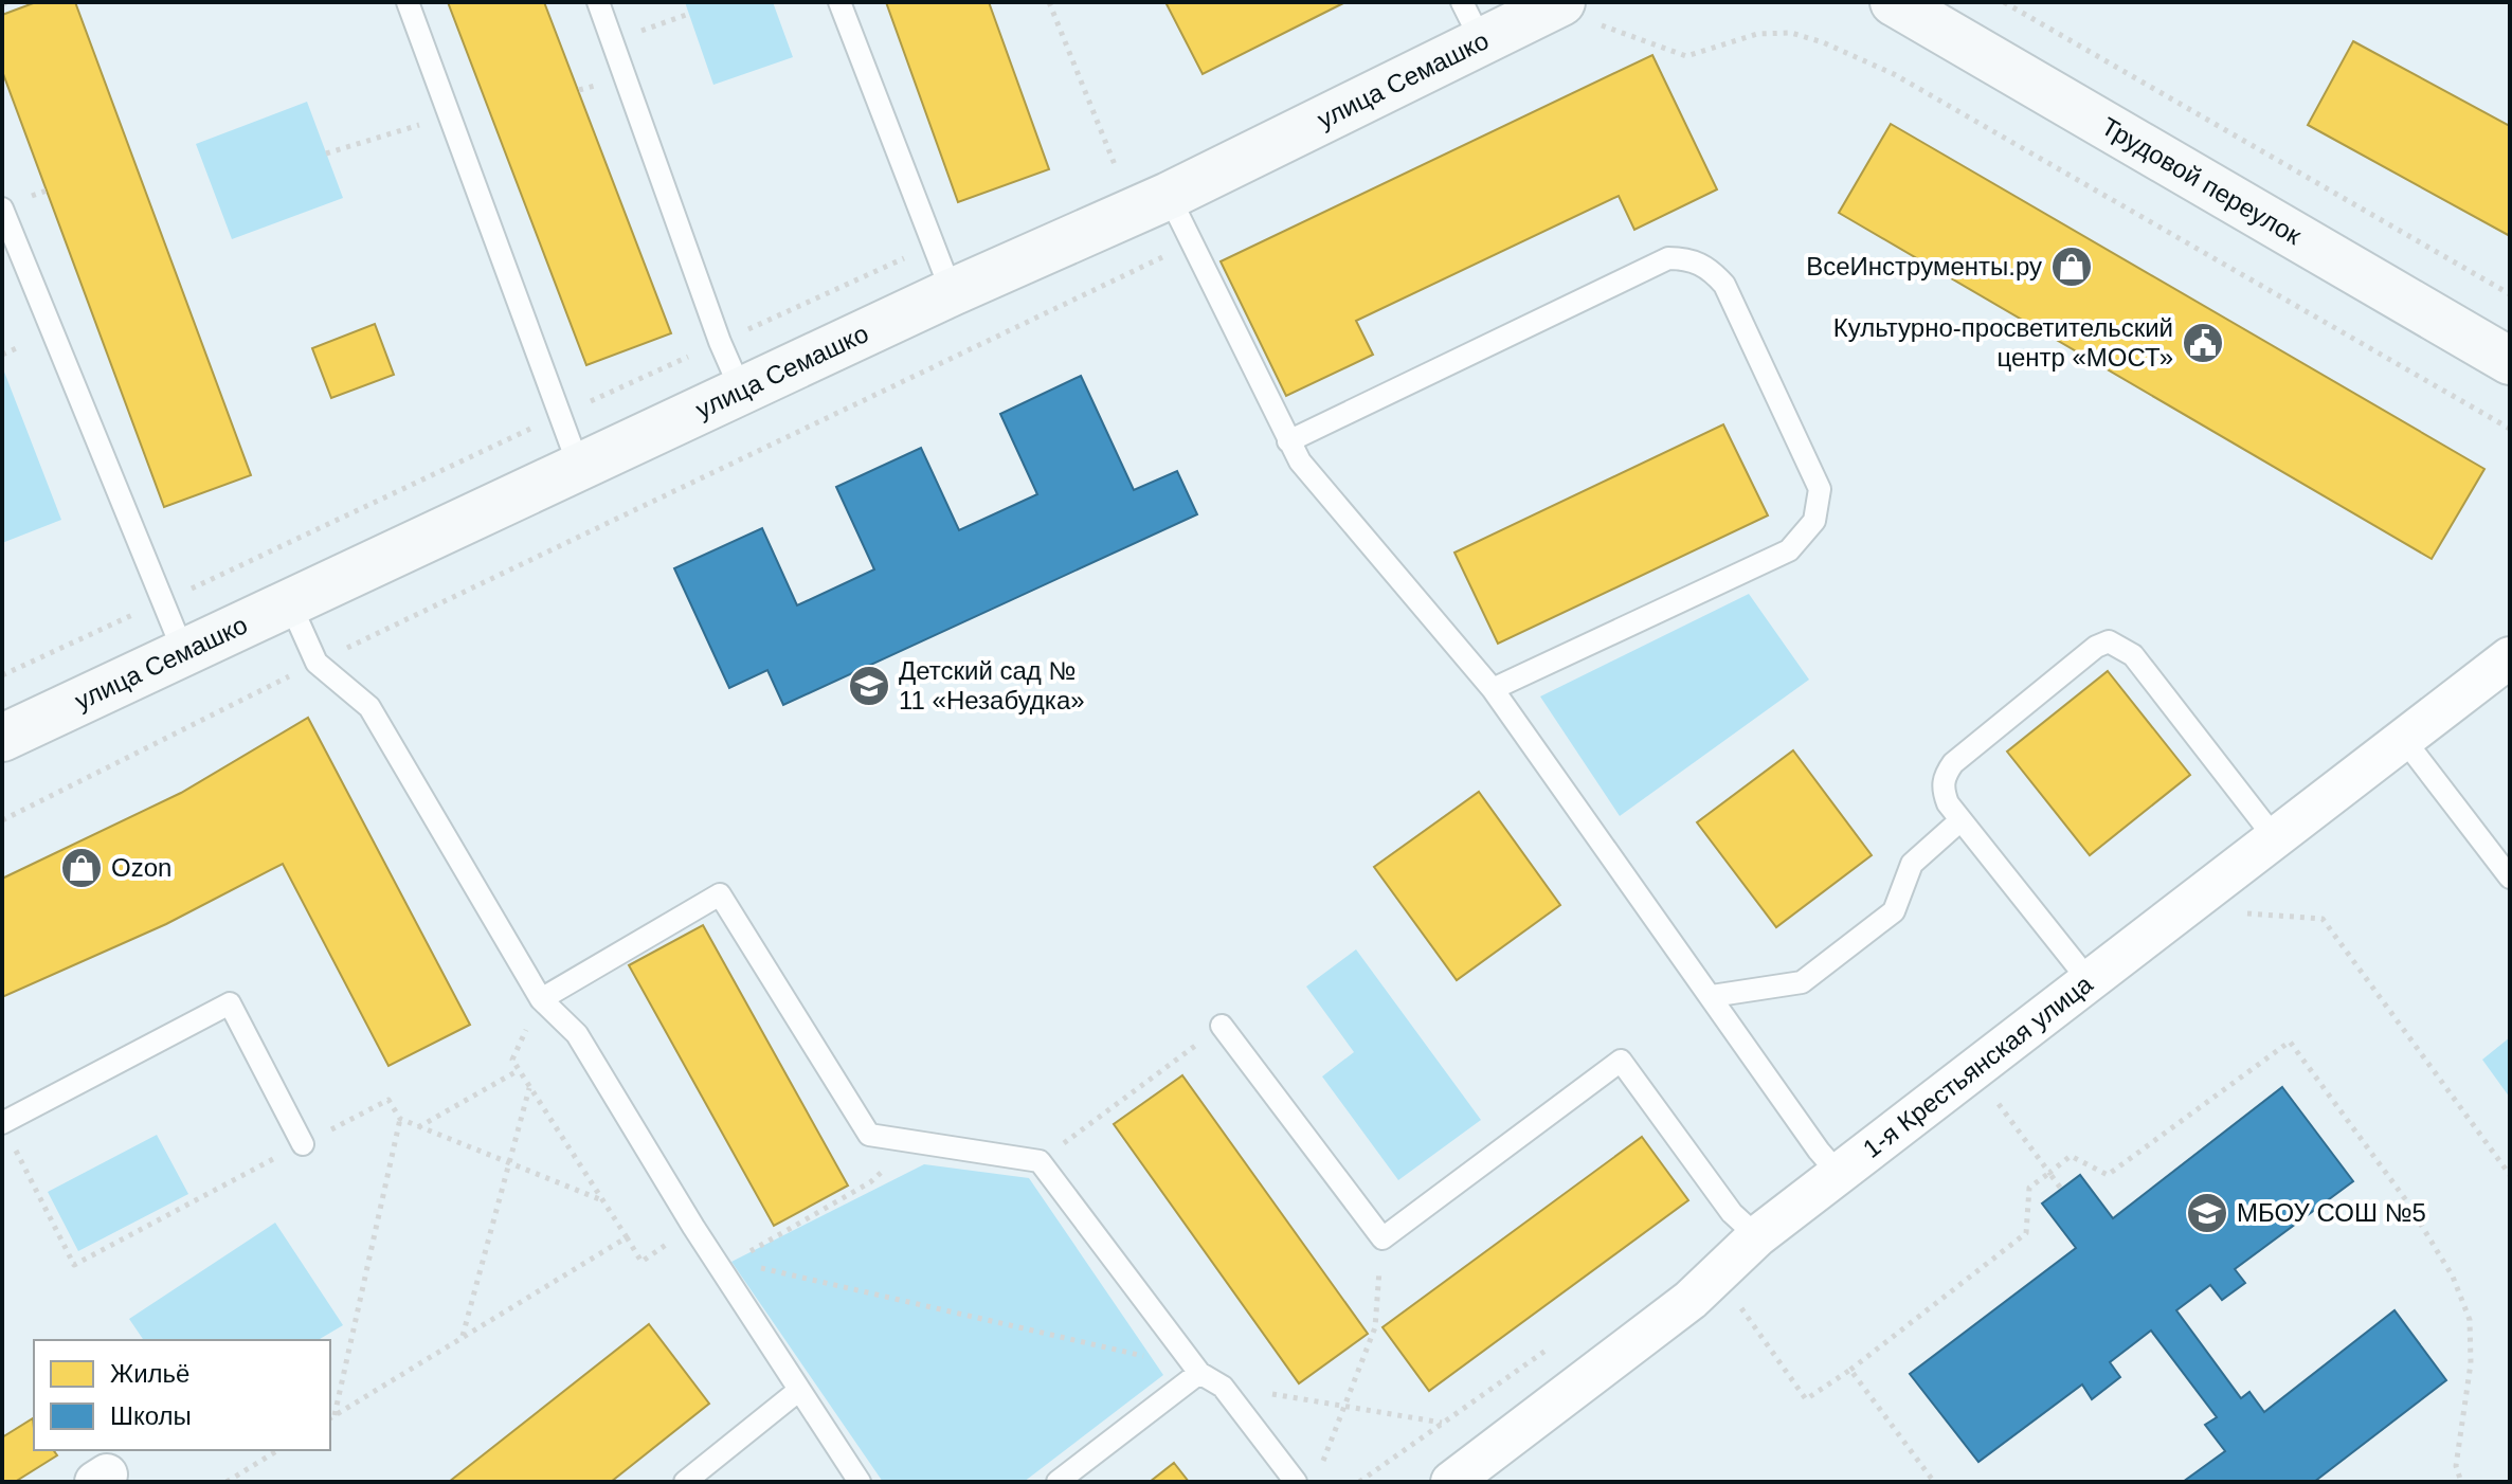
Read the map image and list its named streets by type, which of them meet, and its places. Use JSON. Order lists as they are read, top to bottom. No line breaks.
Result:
{"streets":{"main road":["улица Семашко","Трудовой переулок"],"street":["1-я Крестьянская улица"]},"places":{"shop":["ВсеИнструменты.ру","Ozon"],"public building":["Культурно-просветительский центр «МОСТ»"],"school or university":["Детский сад № 11 «Незабудка»","МБОУ СОШ №5"]},"legend":["Жильё","Школы"]}
